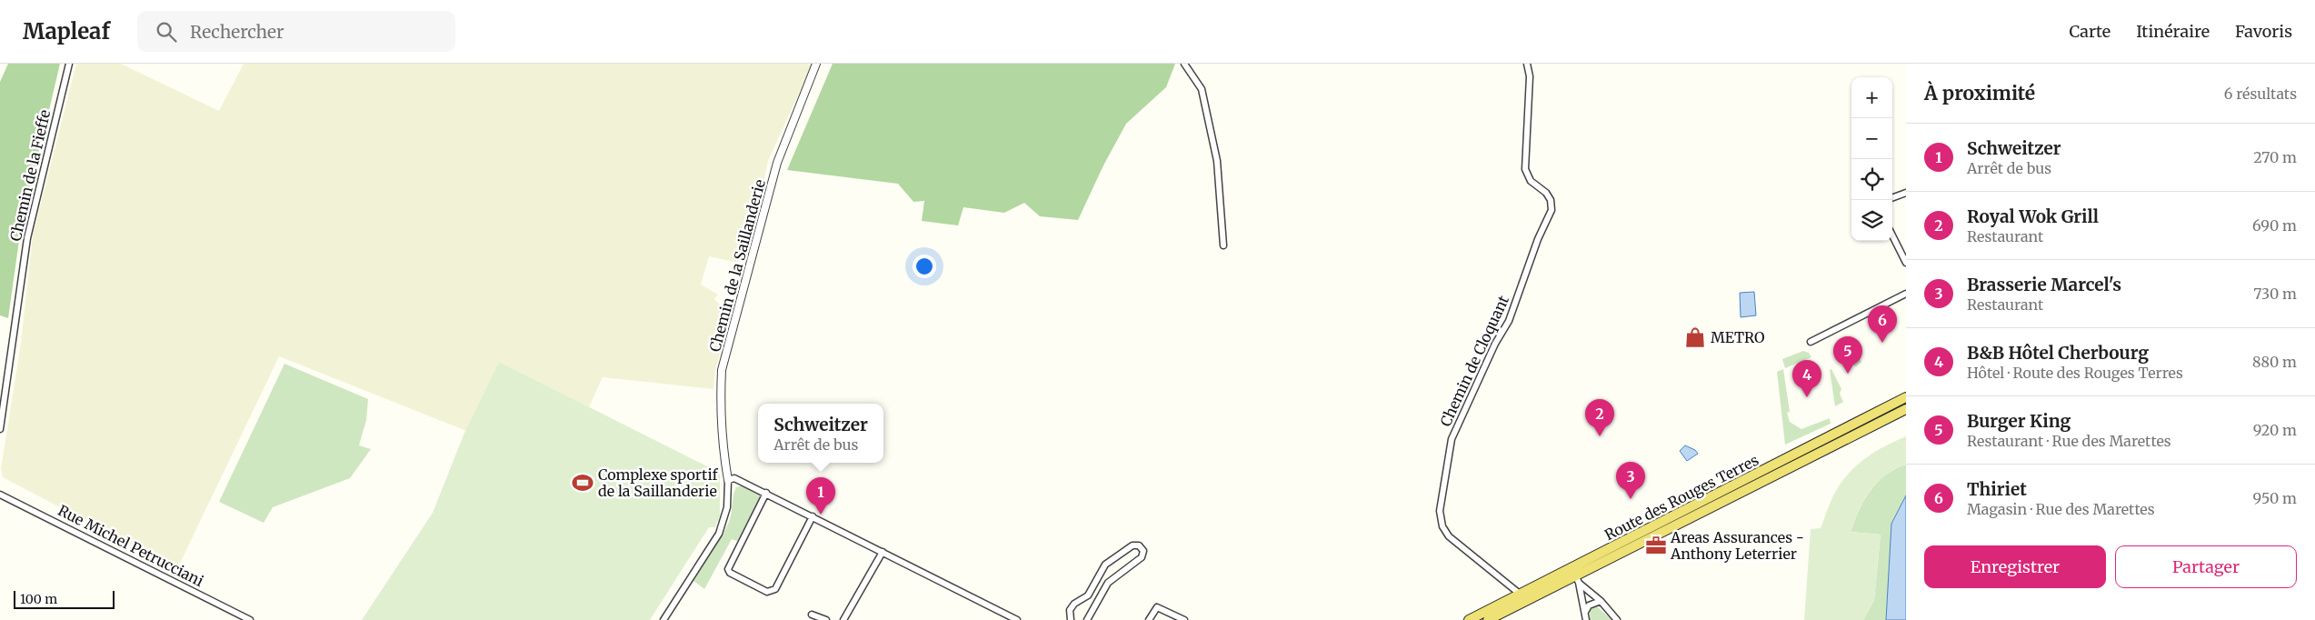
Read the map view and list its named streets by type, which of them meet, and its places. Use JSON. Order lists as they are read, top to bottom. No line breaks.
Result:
{"streets":{"main road":["Route des Rouges Terres"],"street":["Chemin de la Fieffe","Chemin de la Saillanderie","Chemin de Cloquant","Rue Michel Petrucciani"]},"crossings":[["Chemin de Cloquant","Route des Rouges Terres"]],"places":{"shop":["METRO"],"sports":["Complexe sportif de la Saillanderie"],"office":["Areas Assurances - Anthony Leterrier"]},"scale_bar":"100 m","page":{"header":"Mapleaf","search":"Rechercher","nav":["Carte","Itinéraire","Favoris"],"heading":["À proximité","6 résultats"],"map_buttons":["+","−"],"list":[{"mark":"1","name":"Schweitzer","note":"Arrêt de bus","value":"270 m"},{"mark":"2","name":"Royal Wok Grill","note":"Restaurant","value":"690 m"},{"mark":"3","name":"Brasserie Marcel's","note":"Restaurant","value":"730 m"},{"mark":"4","name":"B&B Hôtel Cherbourg","note":"Hôtel · Route des Rouges Terres","value":"880 m"},{"mark":"5","name":"Burger King","note":"Restaurant · Rue des Marettes","value":"920 m"},{"mark":"6","name":"Thiriet","note":"Magasin · Rue des Marettes","value":"950 m"}],"pins":["6","5","4","2","3","1"],"popup":["Schweitzer","Arrêt de bus"],"buttons":["Enregistrer","Partager"],"scale":"100 m"}}
